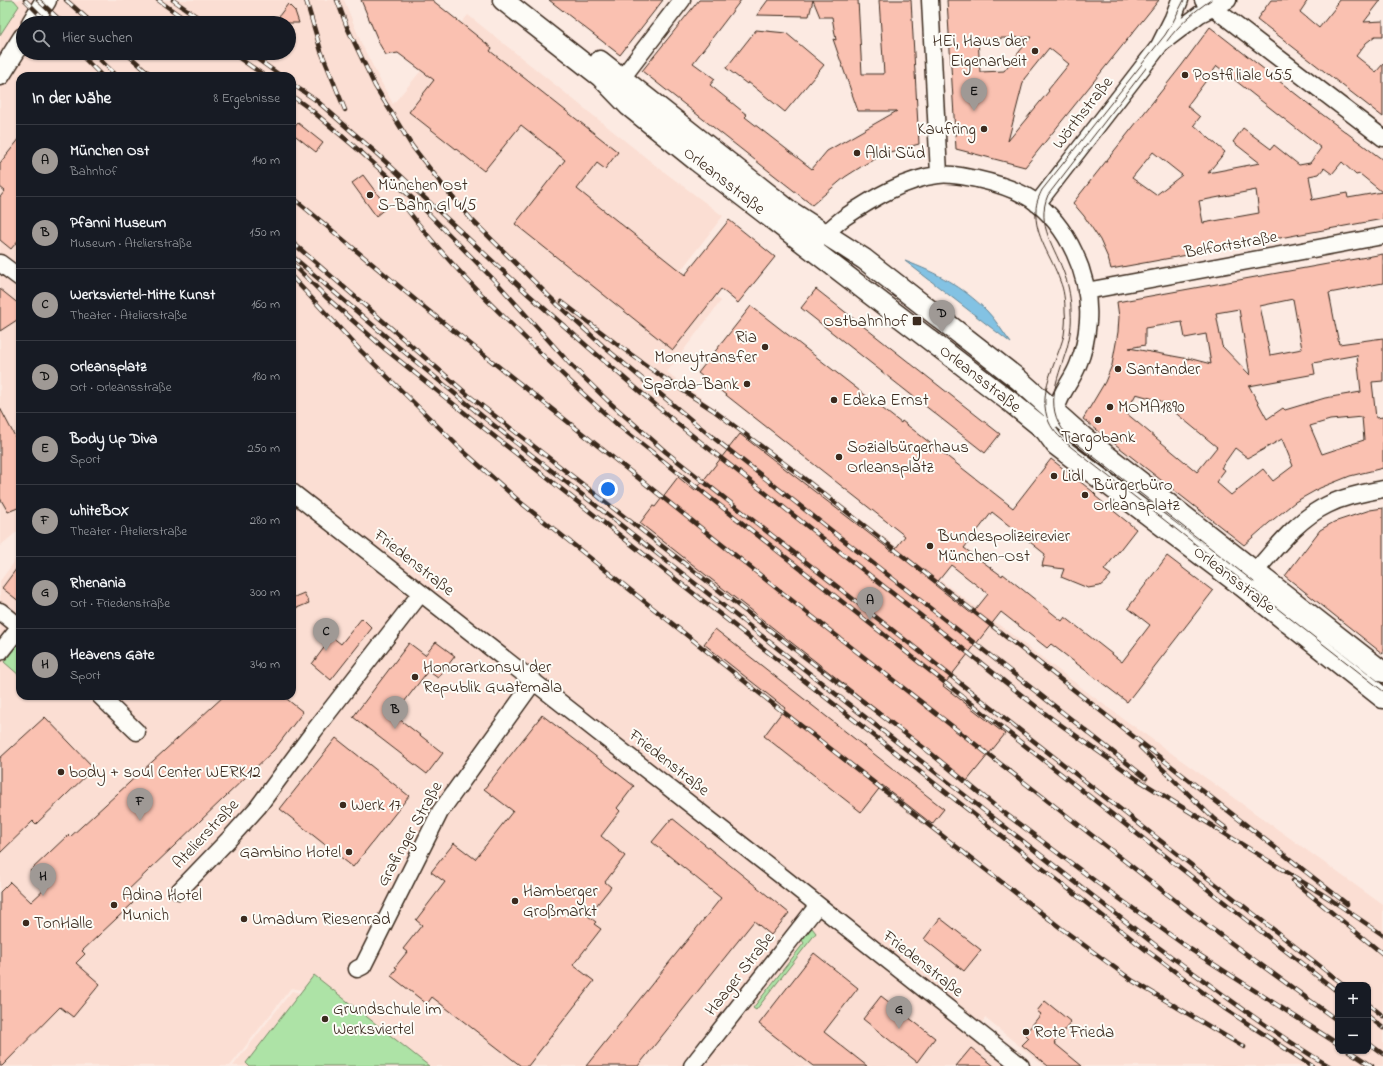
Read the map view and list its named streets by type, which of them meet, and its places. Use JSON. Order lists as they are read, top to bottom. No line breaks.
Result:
{"streets":{"main road":["Orleansstraße"],"street":["Wörthstraße","Belfortstraße","Friedenstraße","Atelierstraße","Grafinger Straße","Haager Straße"]},"crossings":[["Friedenstraße","Atelierstraße"],["Friedenstraße","Grafinger Straße"],["Friedenstraße","Haager Straße"]],"places":{"other":["HEi, Haus der Eigenarbeit","Postfiliale 455","Kaufring","Aldi Süd","München Ost S-Bahn Gl 4/5","Ria Moneytransfer","Santander","Sparda-Bank","Edeka Ernst","MOMA1890","Targobank","Sozialbürgerhaus Orleansplatz","Lidl","Bürgerbüro Orleansplatz","Bundespolizeirevier München-Ost","Honorarkonsul der Republik Guatemala","body + soul Center WERK12","Werk 17","Gambino Hotel","Hamberger Großmarkt","Adina Hotel Munich","Umadum Riesenrad","TonHalle","Grundschule im Werksviertel","Rote Frieda"],"transit":["Ostbahnhof"]},"page":{"search":"Hier suchen","heading":["In der Nähe","8 Ergebnisse"],"pins":["E","D","A","C","B","F","H","G"],"list":[{"mark":"A","name":"München Ost","note":"Bahnhof","value":"140 m"},{"mark":"B","name":"Pfanni Museum","note":"Museum · Atelierstraße","value":"150 m"},{"mark":"C","name":"Werksviertel-Mitte Kunst","note":"Theater · Atelierstraße","value":"160 m"},{"mark":"D","name":"Orleansplatz","note":"Ort · Orleansstraße","value":"180 m"},{"mark":"E","name":"Body Up Diva","note":"Sport","value":"250 m"},{"mark":"F","name":"whiteBOX","note":"Theater · Atelierstraße","value":"280 m"},{"mark":"G","name":"Rhenania","note":"Ort · Friedenstraße","value":"300 m"},{"mark":"H","name":"Heavens Gate","note":"Sport","value":"340 m"}],"map_buttons":["+","−"]}}
